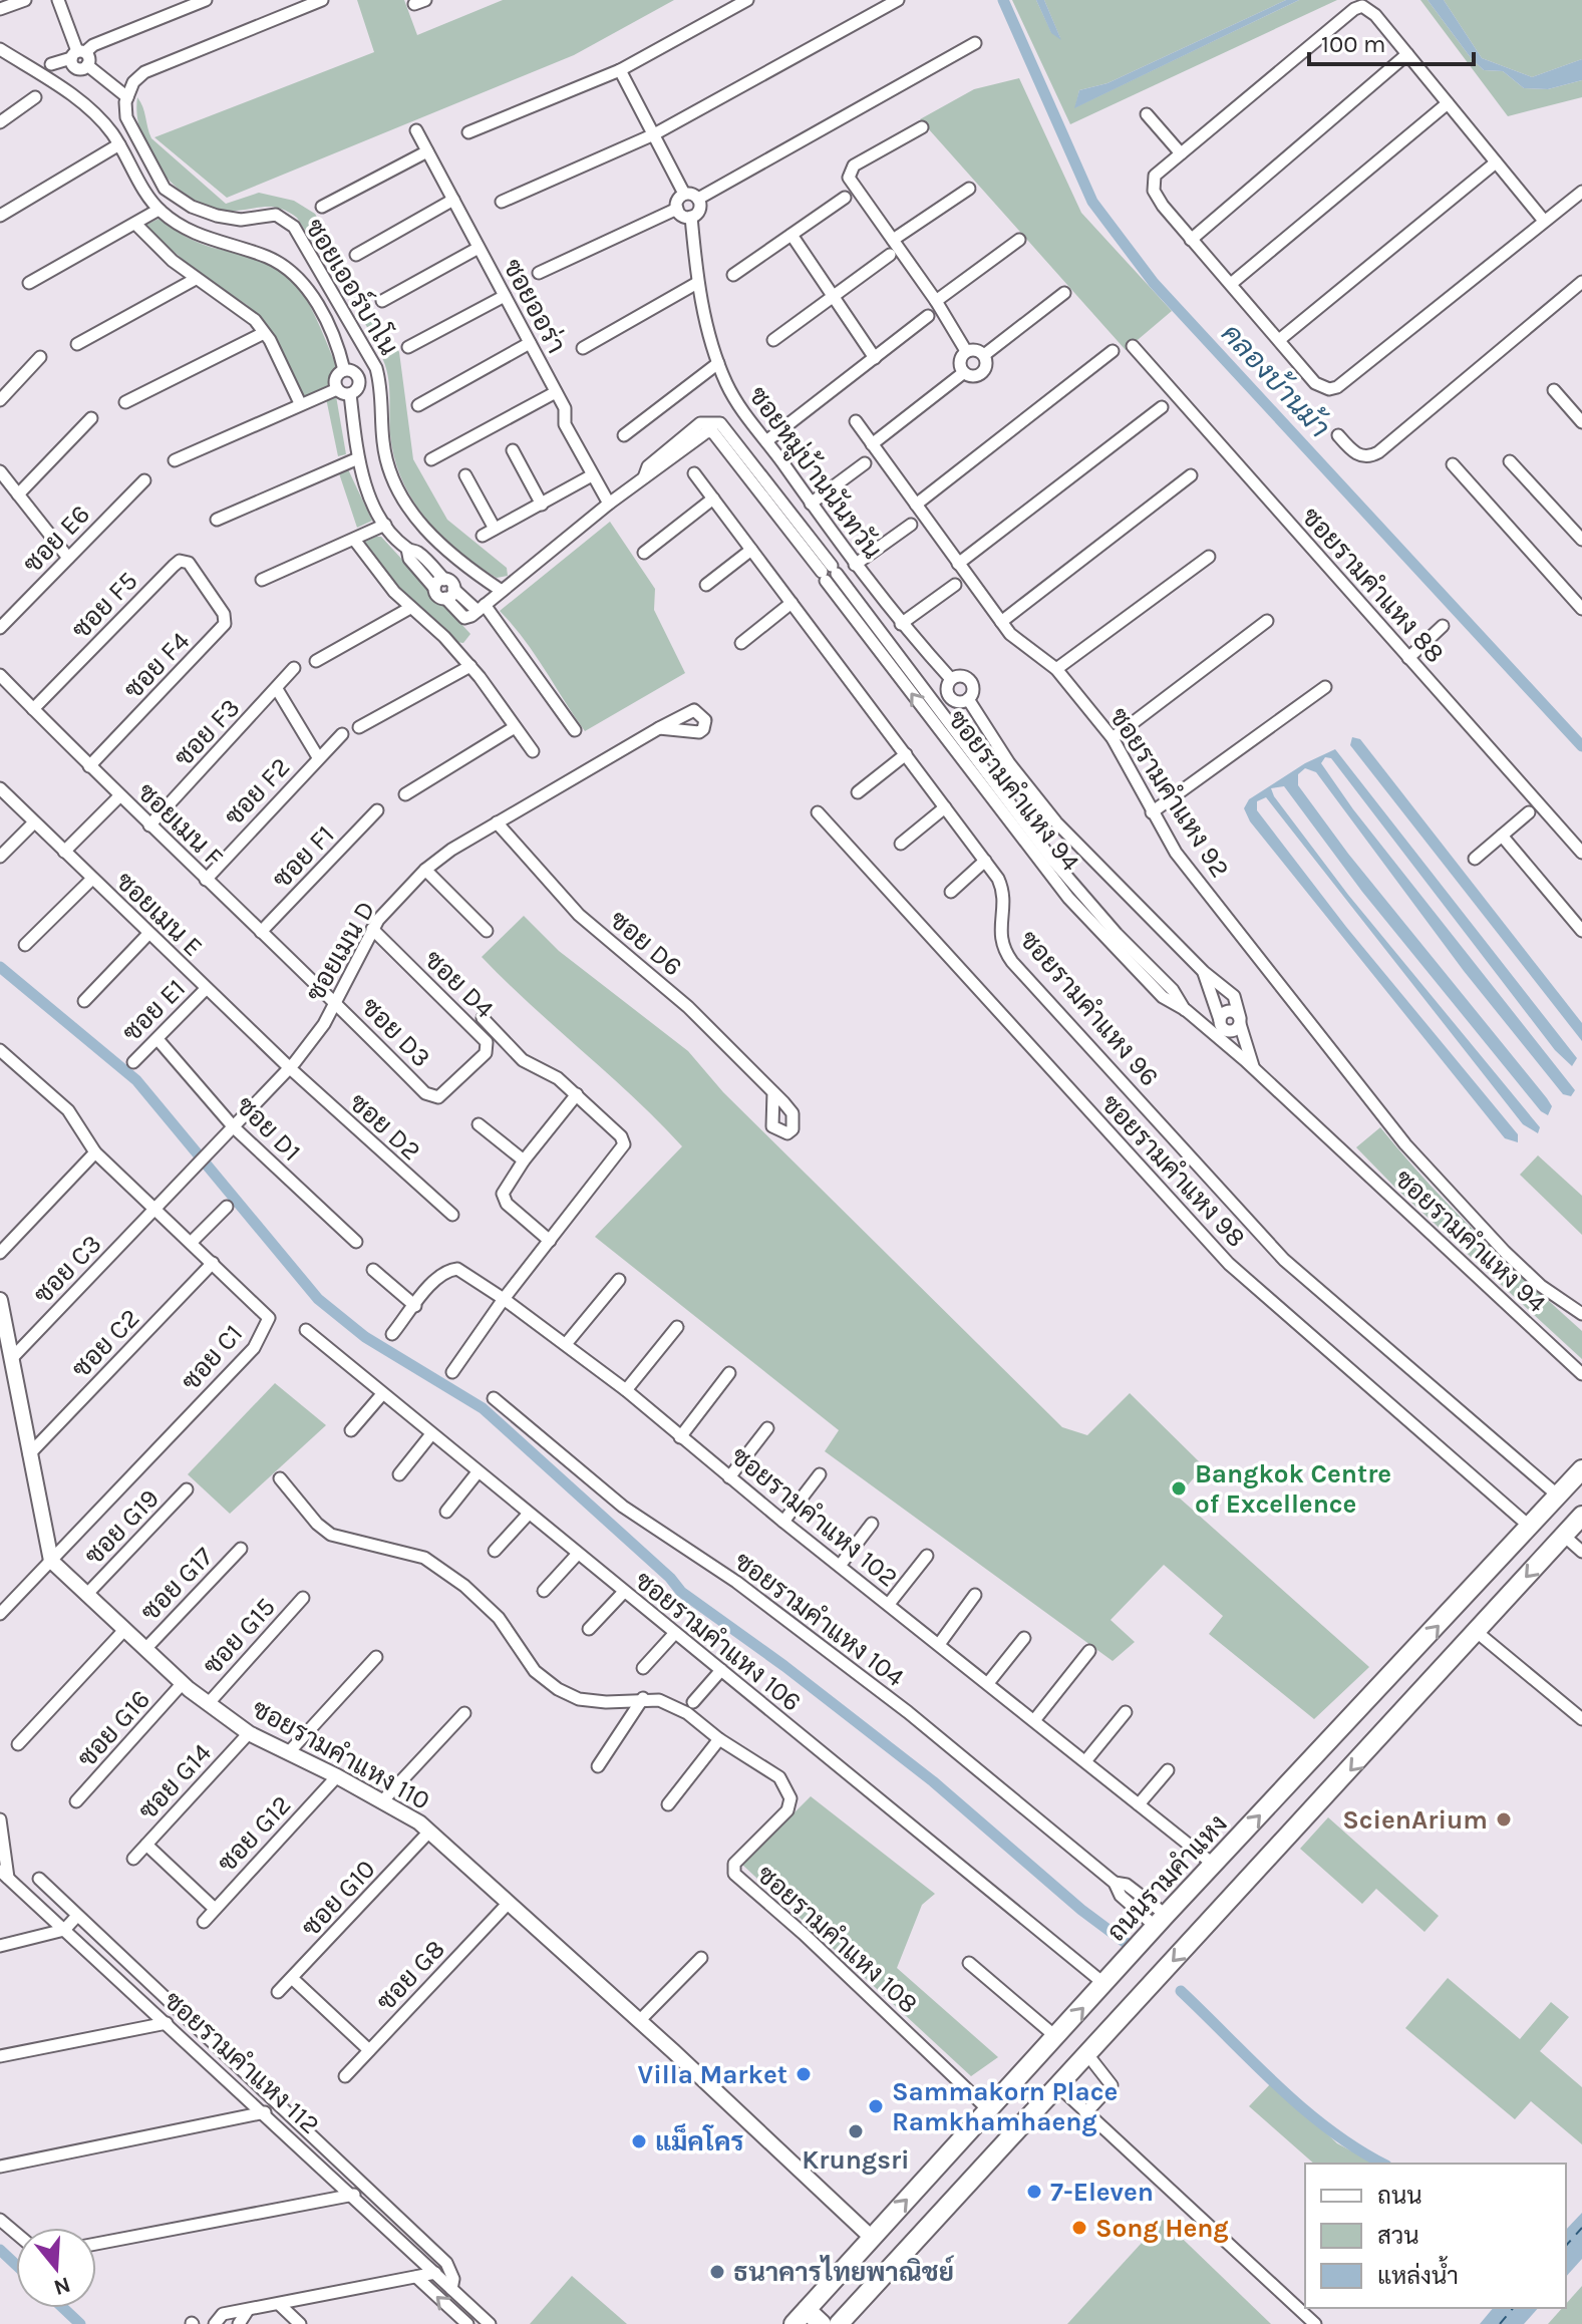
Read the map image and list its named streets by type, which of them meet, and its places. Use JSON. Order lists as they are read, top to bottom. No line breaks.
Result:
{"streets":{"main road":["ถนนรามคำแหง"],"street":["ซอยเออร์บาโน","ซอยออร่า","ซอยหมู่บ้านนันทวัน","ซอย E6","ซอยรามคำแหง 88","ซอย F5","ซอย F4","ซอย F3","ซอยรามคําแหง 94","ซอย F2","ซอยรามคําแหง 92","ซอยเมน F","ซอย F1","ซอยเมน E","ซอย D6","ซอยเมน D","ซอย D4","ซอยรามคําแหง 96","ซอย E1","ซอย D3","ซอย D2","ซอย D1","ซอยรามคําแหง 98","ซอย C3","ซอย C2","ซอย C1","ซอยรามคําแหง 102","ซอย G19","ซอย G17","ซอยรามคําแหง 104","ซอย G15","ซอยรามคําแหง 106","ซอย G16","ซอยรามคำแหง 110","ซอย G14","ซอย G12","ซอย G10","ซอยรามคำแหง 108","ซอย G8","ซอยรามคำแหง 112"]},"crossings":[["ซอยเออร์บาโน","ซอยรามคําแหง 94"],["ซอยออร่า","ซอยรามคําแหง 94"],["ซอยหมู่บ้านนันทวัน","ซอยรามคําแหง 94"],["ซอย F5","ซอย F4"],["ซอย F5","ซอยเมน F"],["ซอย F4","ซอยเมน F"],["ซอย F3","ซอยเมน F"],["ซอย F2","ซอยเมน F"],["ซอยเมน F","ซอย F1"],["ซอยเมน F","ซอยเมน D"],["ซอยเมน F","ซอย D3"],["ซอยเมน E","ซอยเมน D"],["ซอยเมน E","ซอย E1"],["ซอยเมน E","ซอย D2"],["ซอย D6","ซอยเมน D"],["ซอยเมน D","ซอย D4"],["ซอยเมน D","ซอย D3"],["ซอยเมน D","ซอย D2"],["ซอยเมน D","ซอย D1"],["ซอยเมน D","ซอย C3"],["ซอย D4","ซอย D3"],["ซอยรามคําแหง 96","ถนนรามคำแหง"],["ซอย E1","ซอย D1"],["ซอยรามคําแหง 98","ถนนรามคำแหง"],["ซอย C3","ซอย C1"],["ซอย C2","ซอย C1"],["ซอย C1","ซอยรามคำแหง 110"],["ซอยรามคําแหง 102","ถนนรามคำแหง"],["ซอย G19","ซอยรามคำแหง 110"],["ซอย G17","ซอยรามคำแหง 110"],["ซอยรามคําแหง 104","ถนนรามคำแหง"],["ซอย G15","ซอยรามคำแหง 110"],["ซอยรามคําแหง 106","ถนนรามคำแหง"],["ซอย G16","ซอยรามคำแหง 110"],["ซอยรามคำแหง 110","ซอย G14"],["ซอยรามคำแหง 110","ซอย G12"],["ซอยรามคำแหง 110","ถนนรามคำแหง"],["ซอยรามคำแหง 110","ซอย G10"],["ซอยรามคำแหง 110","ซอย G8"],["ถนนรามคำแหง","ซอยรามคำแหง 108"]],"water":["คลองบ้านม้า"],"places":["Bangkok Centre of Excellence","ScienArium","Villa Market","Sammakorn Place Ramkhamhaeng","Krungsri","แม็คโคร","7-Eleven","Song Heng","ธนาคารไทยพาณิชย์"],"legend":["ถนน","สวน","แหล่งน้ำ"],"scale_bar":"100 m","north":"bottom"}
